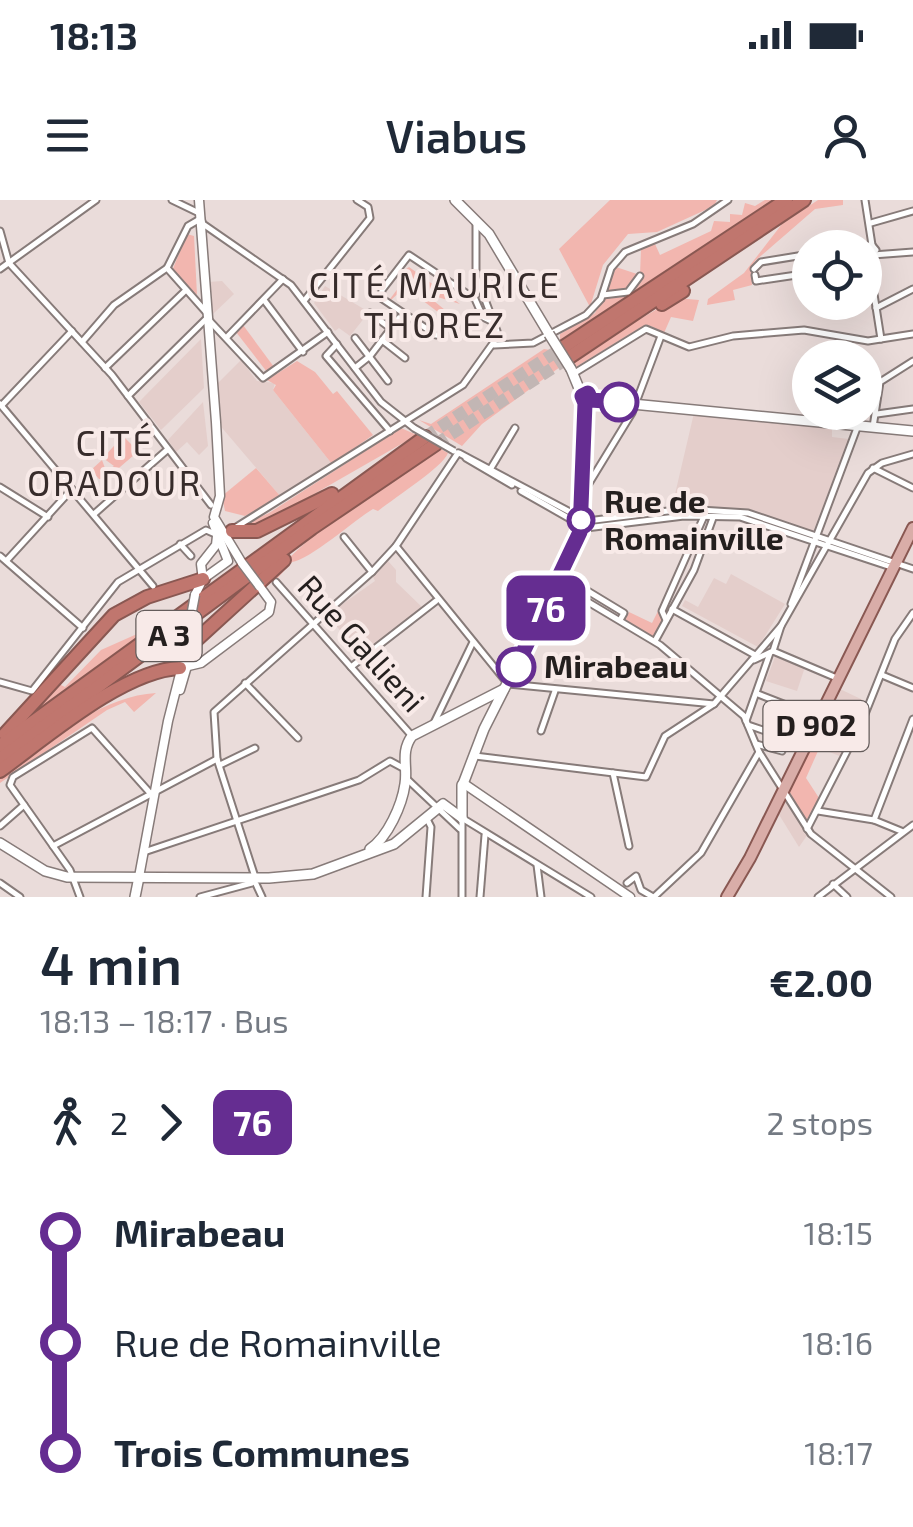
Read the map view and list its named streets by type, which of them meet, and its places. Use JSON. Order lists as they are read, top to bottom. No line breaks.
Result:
{"streets":{"highway":["A 3"],"main road":["D 902"],"street":["Rue Gallieni"]},"districts":["CITÉ MAURICE THOREZ","CITÉ ORADOUR"],"places":["Rue de Romainville","Mirabeau"],"lines":["bus line 76"],"page":{"status":"18:13","header":"Viabus","on_map":"76","heading":["4 min","18:13 – 18:17 · Bus","€2.00"],"legs":["2","76","2 stops"],"list":[{"name":"Mirabeau","value":"18:15"},{"name":"Rue de Romainville","value":"18:16"},{"name":"Trois Communes","value":"18:17"}]}}
